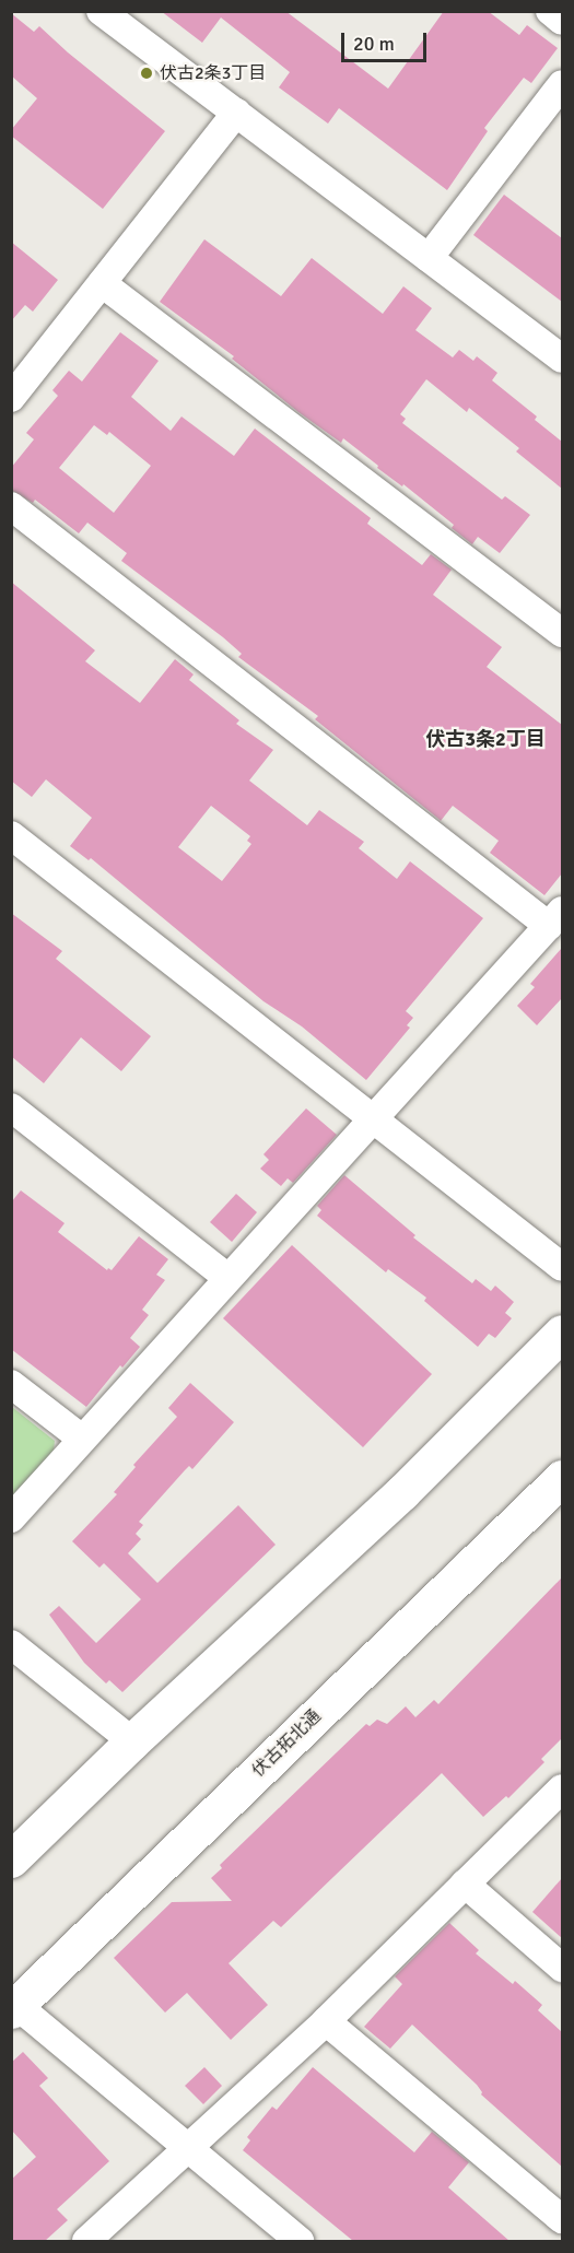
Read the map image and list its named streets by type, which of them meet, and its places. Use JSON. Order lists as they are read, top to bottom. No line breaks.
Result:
{"streets":{"street":["伏古拓北通"]},"districts":["伏古3条2丁目"],"places":["伏古2条3丁目"],"scale_bar":"20 m"}
